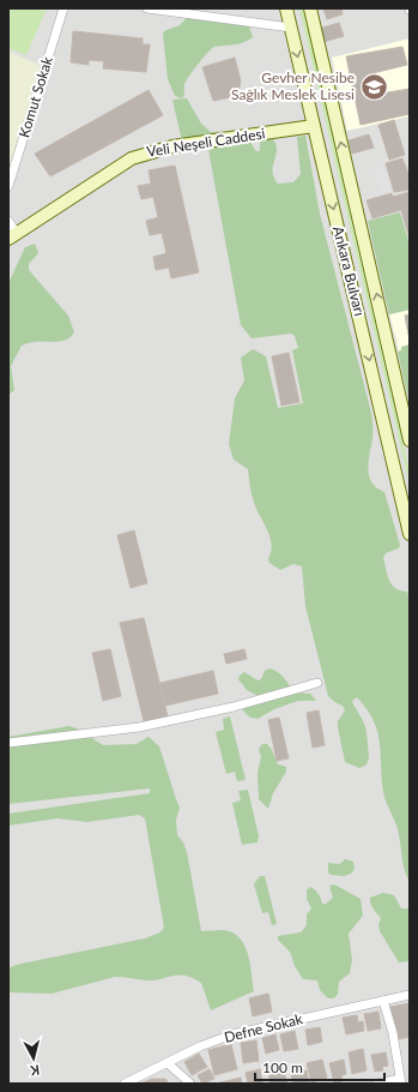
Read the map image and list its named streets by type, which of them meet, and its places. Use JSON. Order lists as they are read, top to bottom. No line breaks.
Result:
{"streets":{"main road":["Veli Neşeli Caddesi","Ankara Bulvarı"],"street":["Komut Sokak","Defne Sokak"]},"crossings":[["Veli Neşeli Caddesi","Ankara Bulvarı"]],"places":{"school or university":["Gevher Nesibe Sağlık Meslek Lisesi"]},"scale_bar":"100 m","north":"bottom"}
